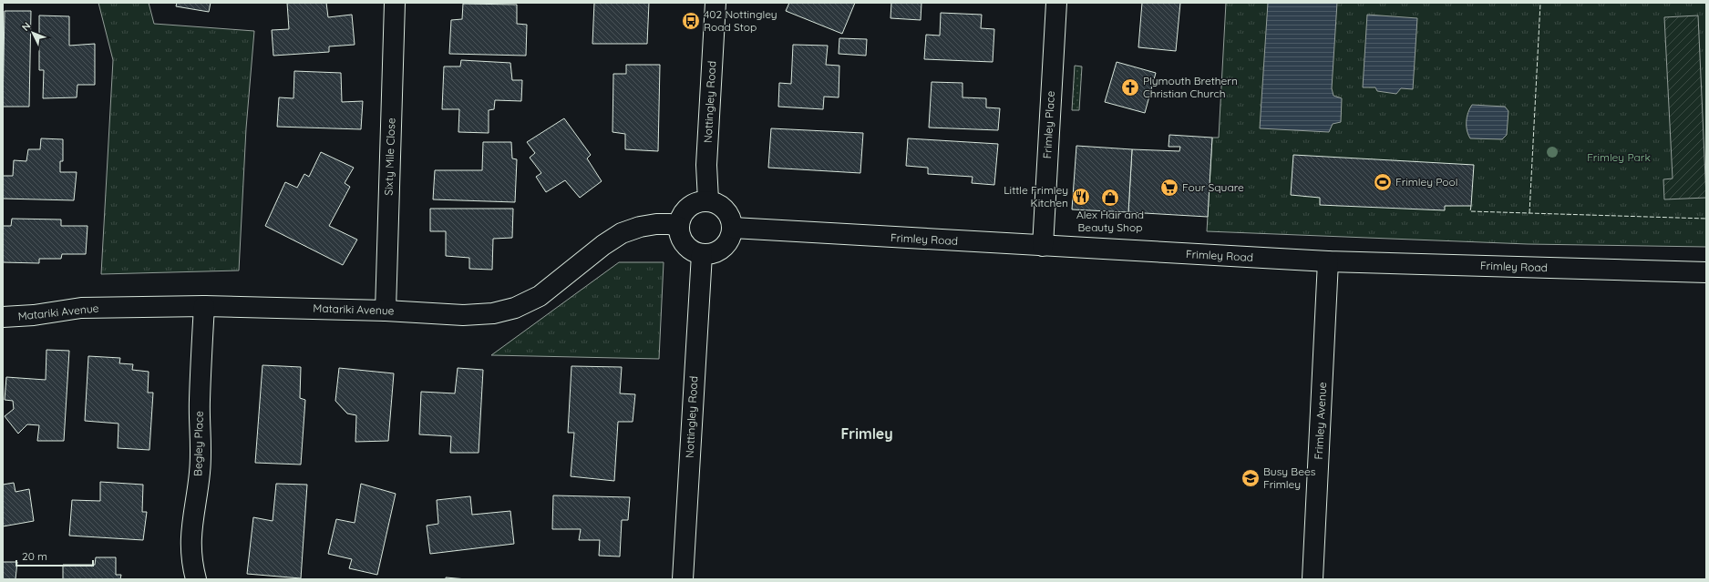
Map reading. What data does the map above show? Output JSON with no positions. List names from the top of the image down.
{
  "streets": {
    "street": [
      "Nottingley Road",
      "Frimley Place",
      "Sixty Mile Close",
      "Frimley Road",
      "Matariki Avenue",
      "Frimley Avenue",
      "Begley Place"
    ]
  },
  "crossings": [
    ["Nottingley Road", "Frimley Road"],
    ["Nottingley Road", "Matariki Avenue"],
    ["Frimley Place", "Frimley Road"],
    ["Sixty Mile Close", "Matariki Avenue"],
    ["Frimley Road", "Matariki Avenue"],
    ["Frimley Road", "Frimley Avenue"],
    ["Matariki Avenue", "Begley Place"]
  ],
  "districts": ["Frimley"],
  "parks": ["Frimley Park"],
  "places": {
    "bus stop": ["402 Nottingley Road Stop"],
    "church": ["Plymouth Brethern Christian Church"],
    "sports": ["Frimley Pool"],
    "supermarket": ["Four Square"],
    "restaurant": ["Little Frimley Kitchen"],
    "shop": ["Alex Hair and Beauty Shop"],
    "school or university": ["Busy Bees Frimley"]
  },
  "scale_bar": "20 m",
  "north": "top left"
}
